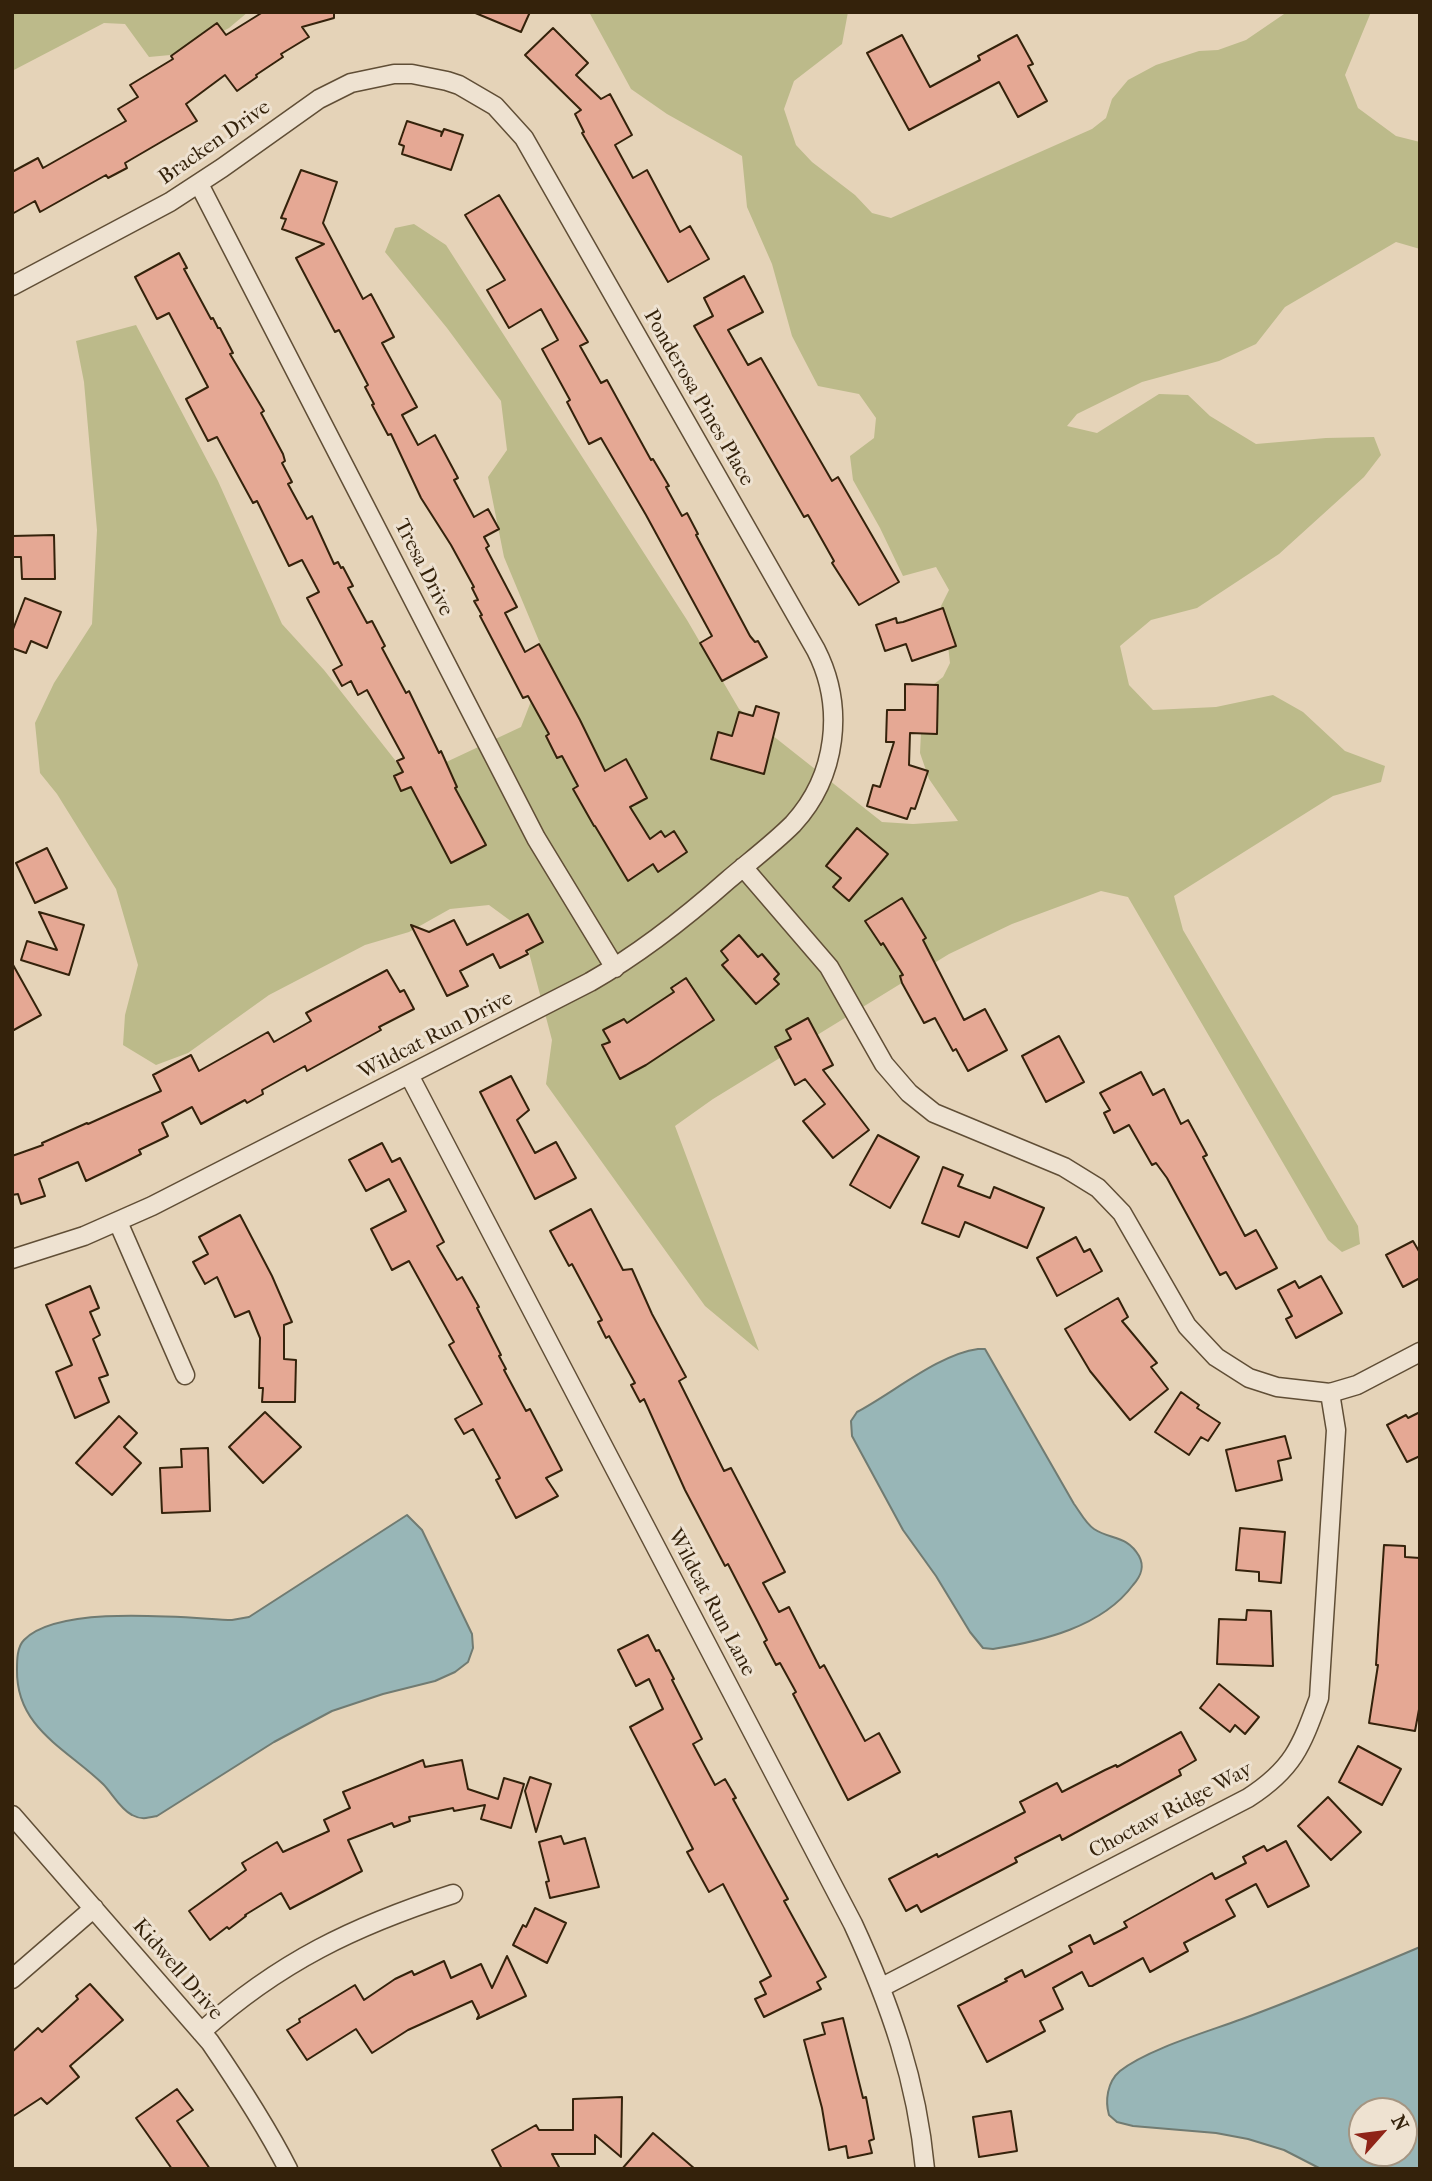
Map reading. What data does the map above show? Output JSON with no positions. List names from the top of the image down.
{
  "streets": {
    "street": [
      "Bracken Drive",
      "Ponderosa Pines Place",
      "Tresa Drive",
      "Wildcat Run Drive",
      "Wildcat Run Lane",
      "Choctaw Ridge Way",
      "Kidwell Drive"
    ]
  },
  "crossings": [
    ["Bracken Drive", "Ponderosa Pines Place"],
    ["Bracken Drive", "Tresa Drive"],
    ["Ponderosa Pines Place", "Wildcat Run Drive"],
    ["Tresa Drive", "Wildcat Run Drive"],
    ["Wildcat Run Drive", "Wildcat Run Lane"],
    ["Wildcat Run Lane", "Choctaw Ridge Way"]
  ],
  "north": "top right"
}
